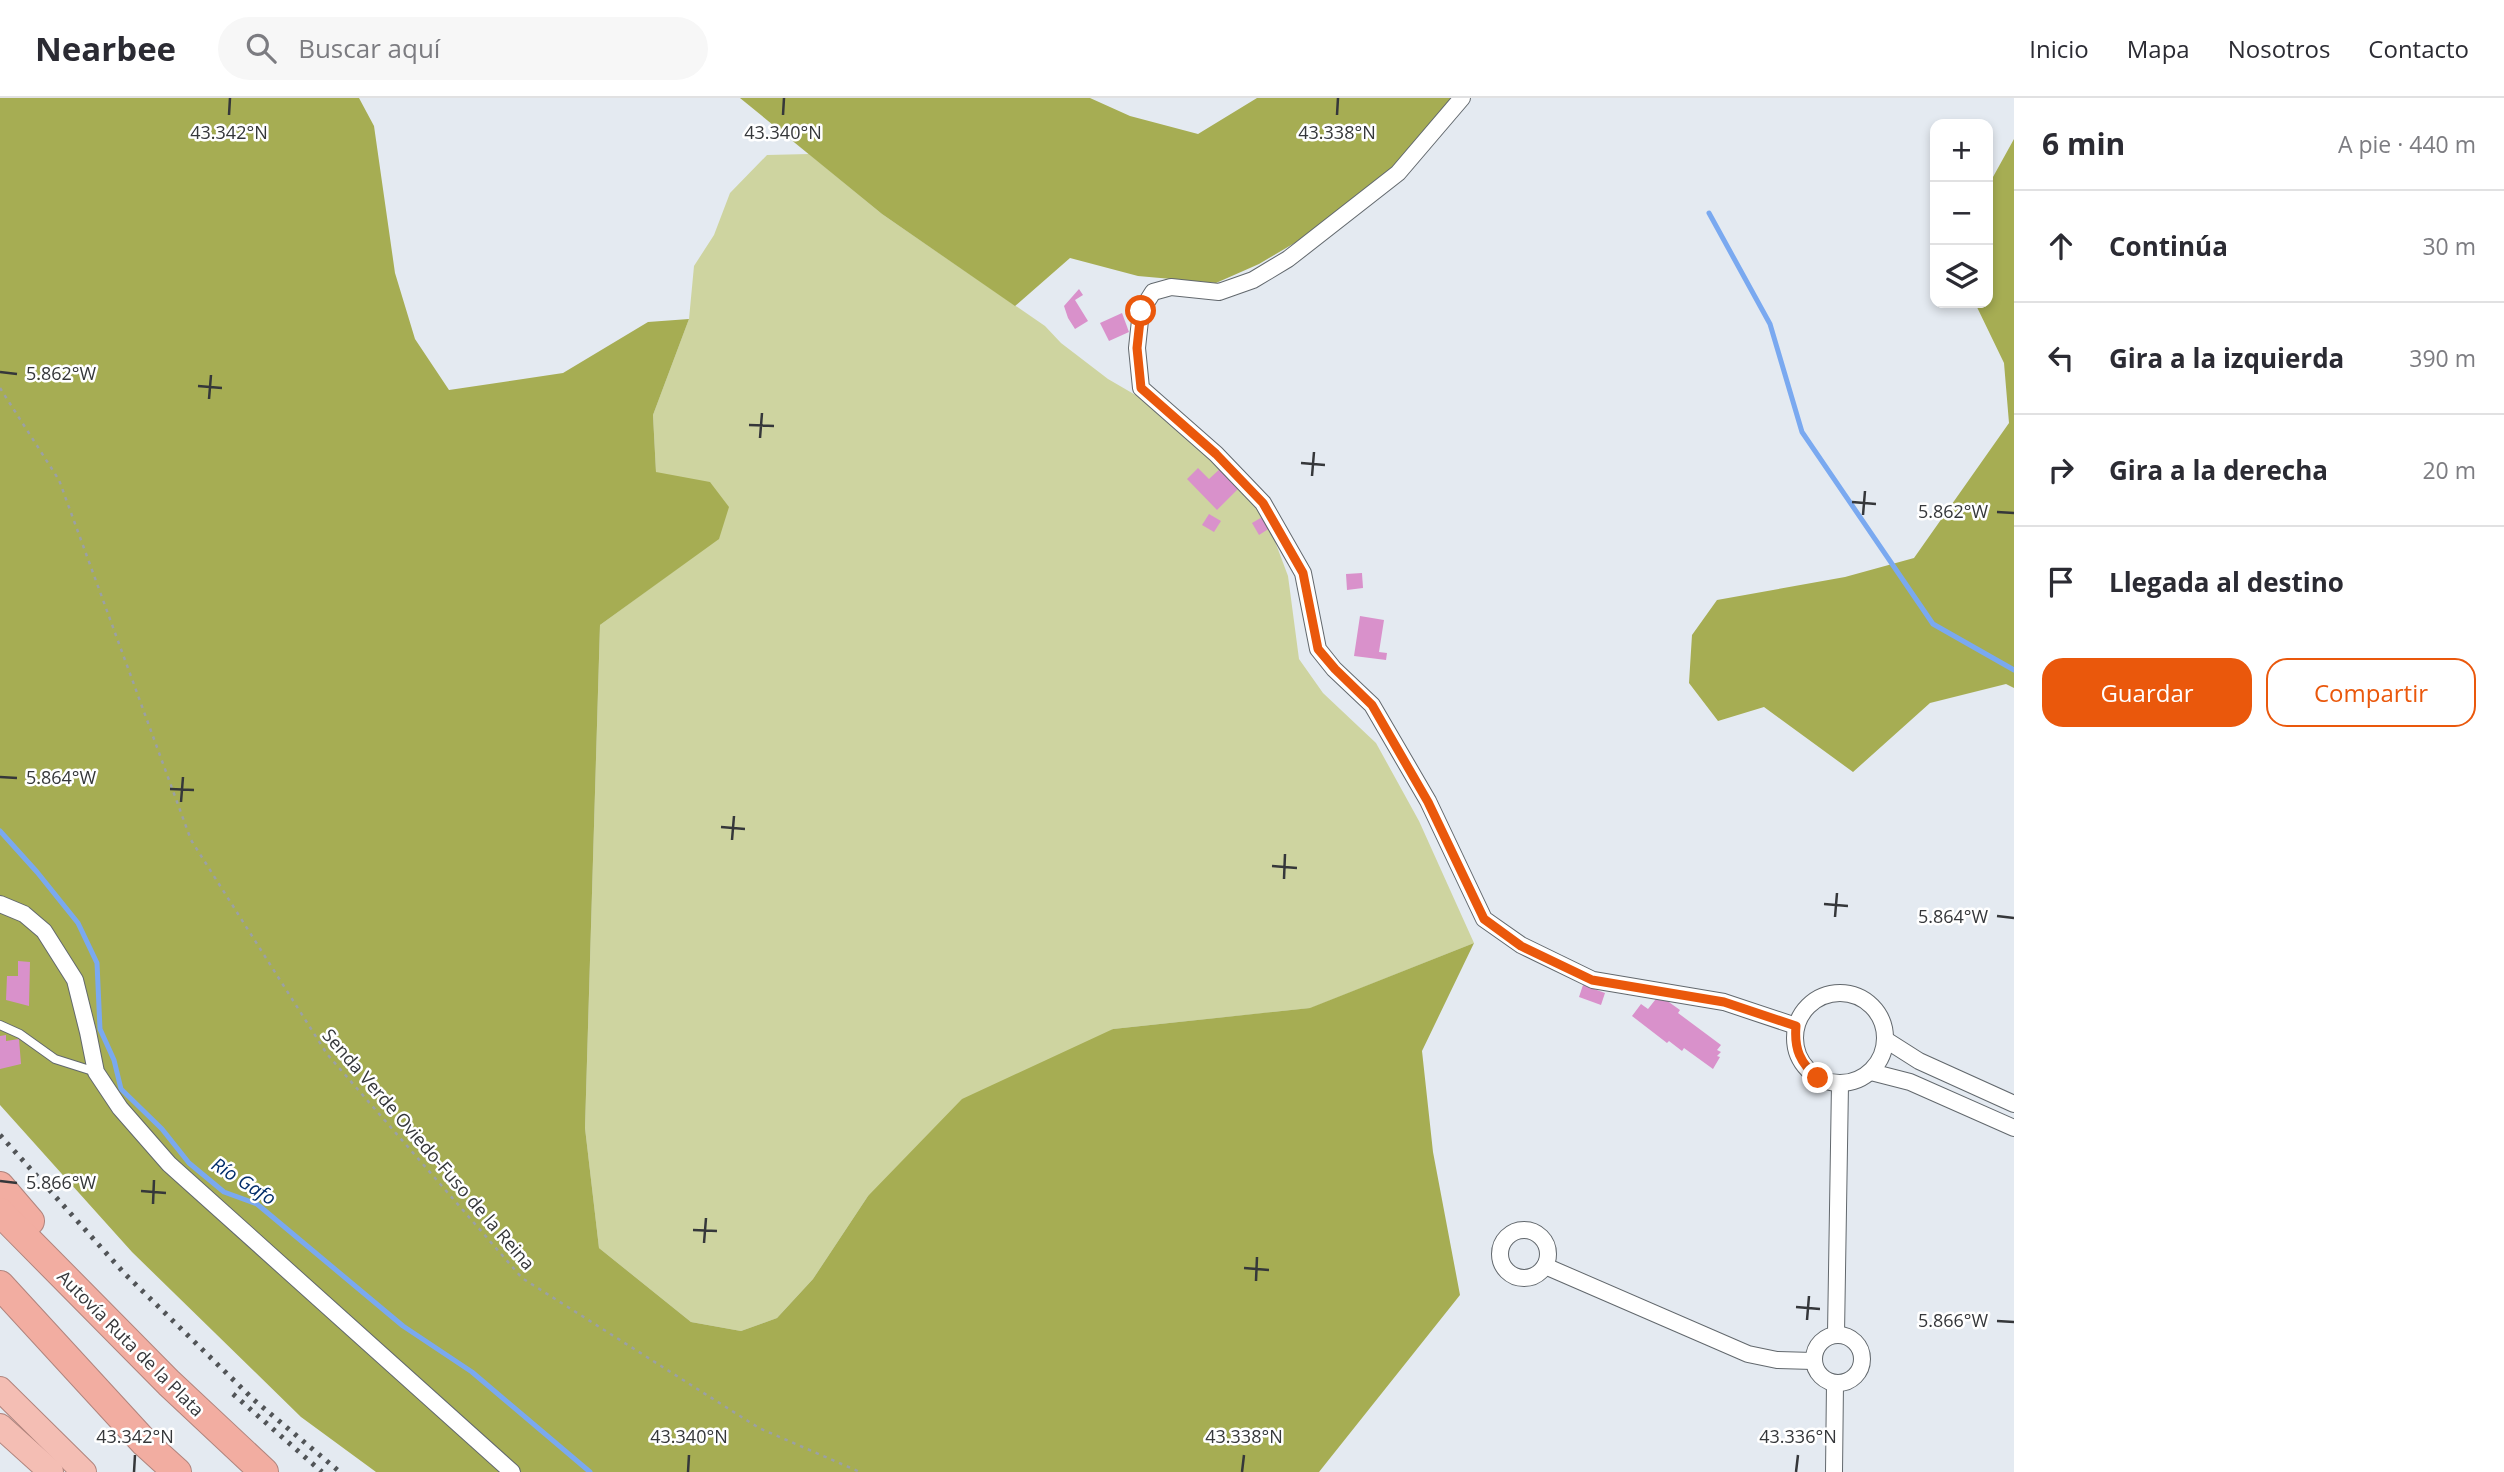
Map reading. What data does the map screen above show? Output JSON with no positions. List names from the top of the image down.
{
  "streets": {
    "highway": ["Autovía Ruta de la Plata"],
    "path": ["Senda Verde Oviedo-Fuso de la Reina"]
  },
  "water": ["Río Gafo"],
  "page": {
    "header": "Nearbee",
    "search": "Buscar aquí",
    "nav": [
      "Inicio",
      "Mapa",
      "Nosotros",
      "Contacto"
    ],
    "heading": ["6 min", "A pie · 440 m"],
    "map_buttons": ["+", "−"],
    "list": [
      ["Continúa", "30 m"],
      ["Gira a la izquierda", "390 m"],
      ["Gira a la derecha", "20 m"],
      "Llegada al destino"
    ],
    "buttons": ["Guardar", "Compartir"]
  },
  "coordinates": [
    "43.342°N",
    "43.340°N",
    "43.338°N",
    "5.862°W",
    "5.864°W",
    "5.866°W",
    "43.336°N"
  ]
}
